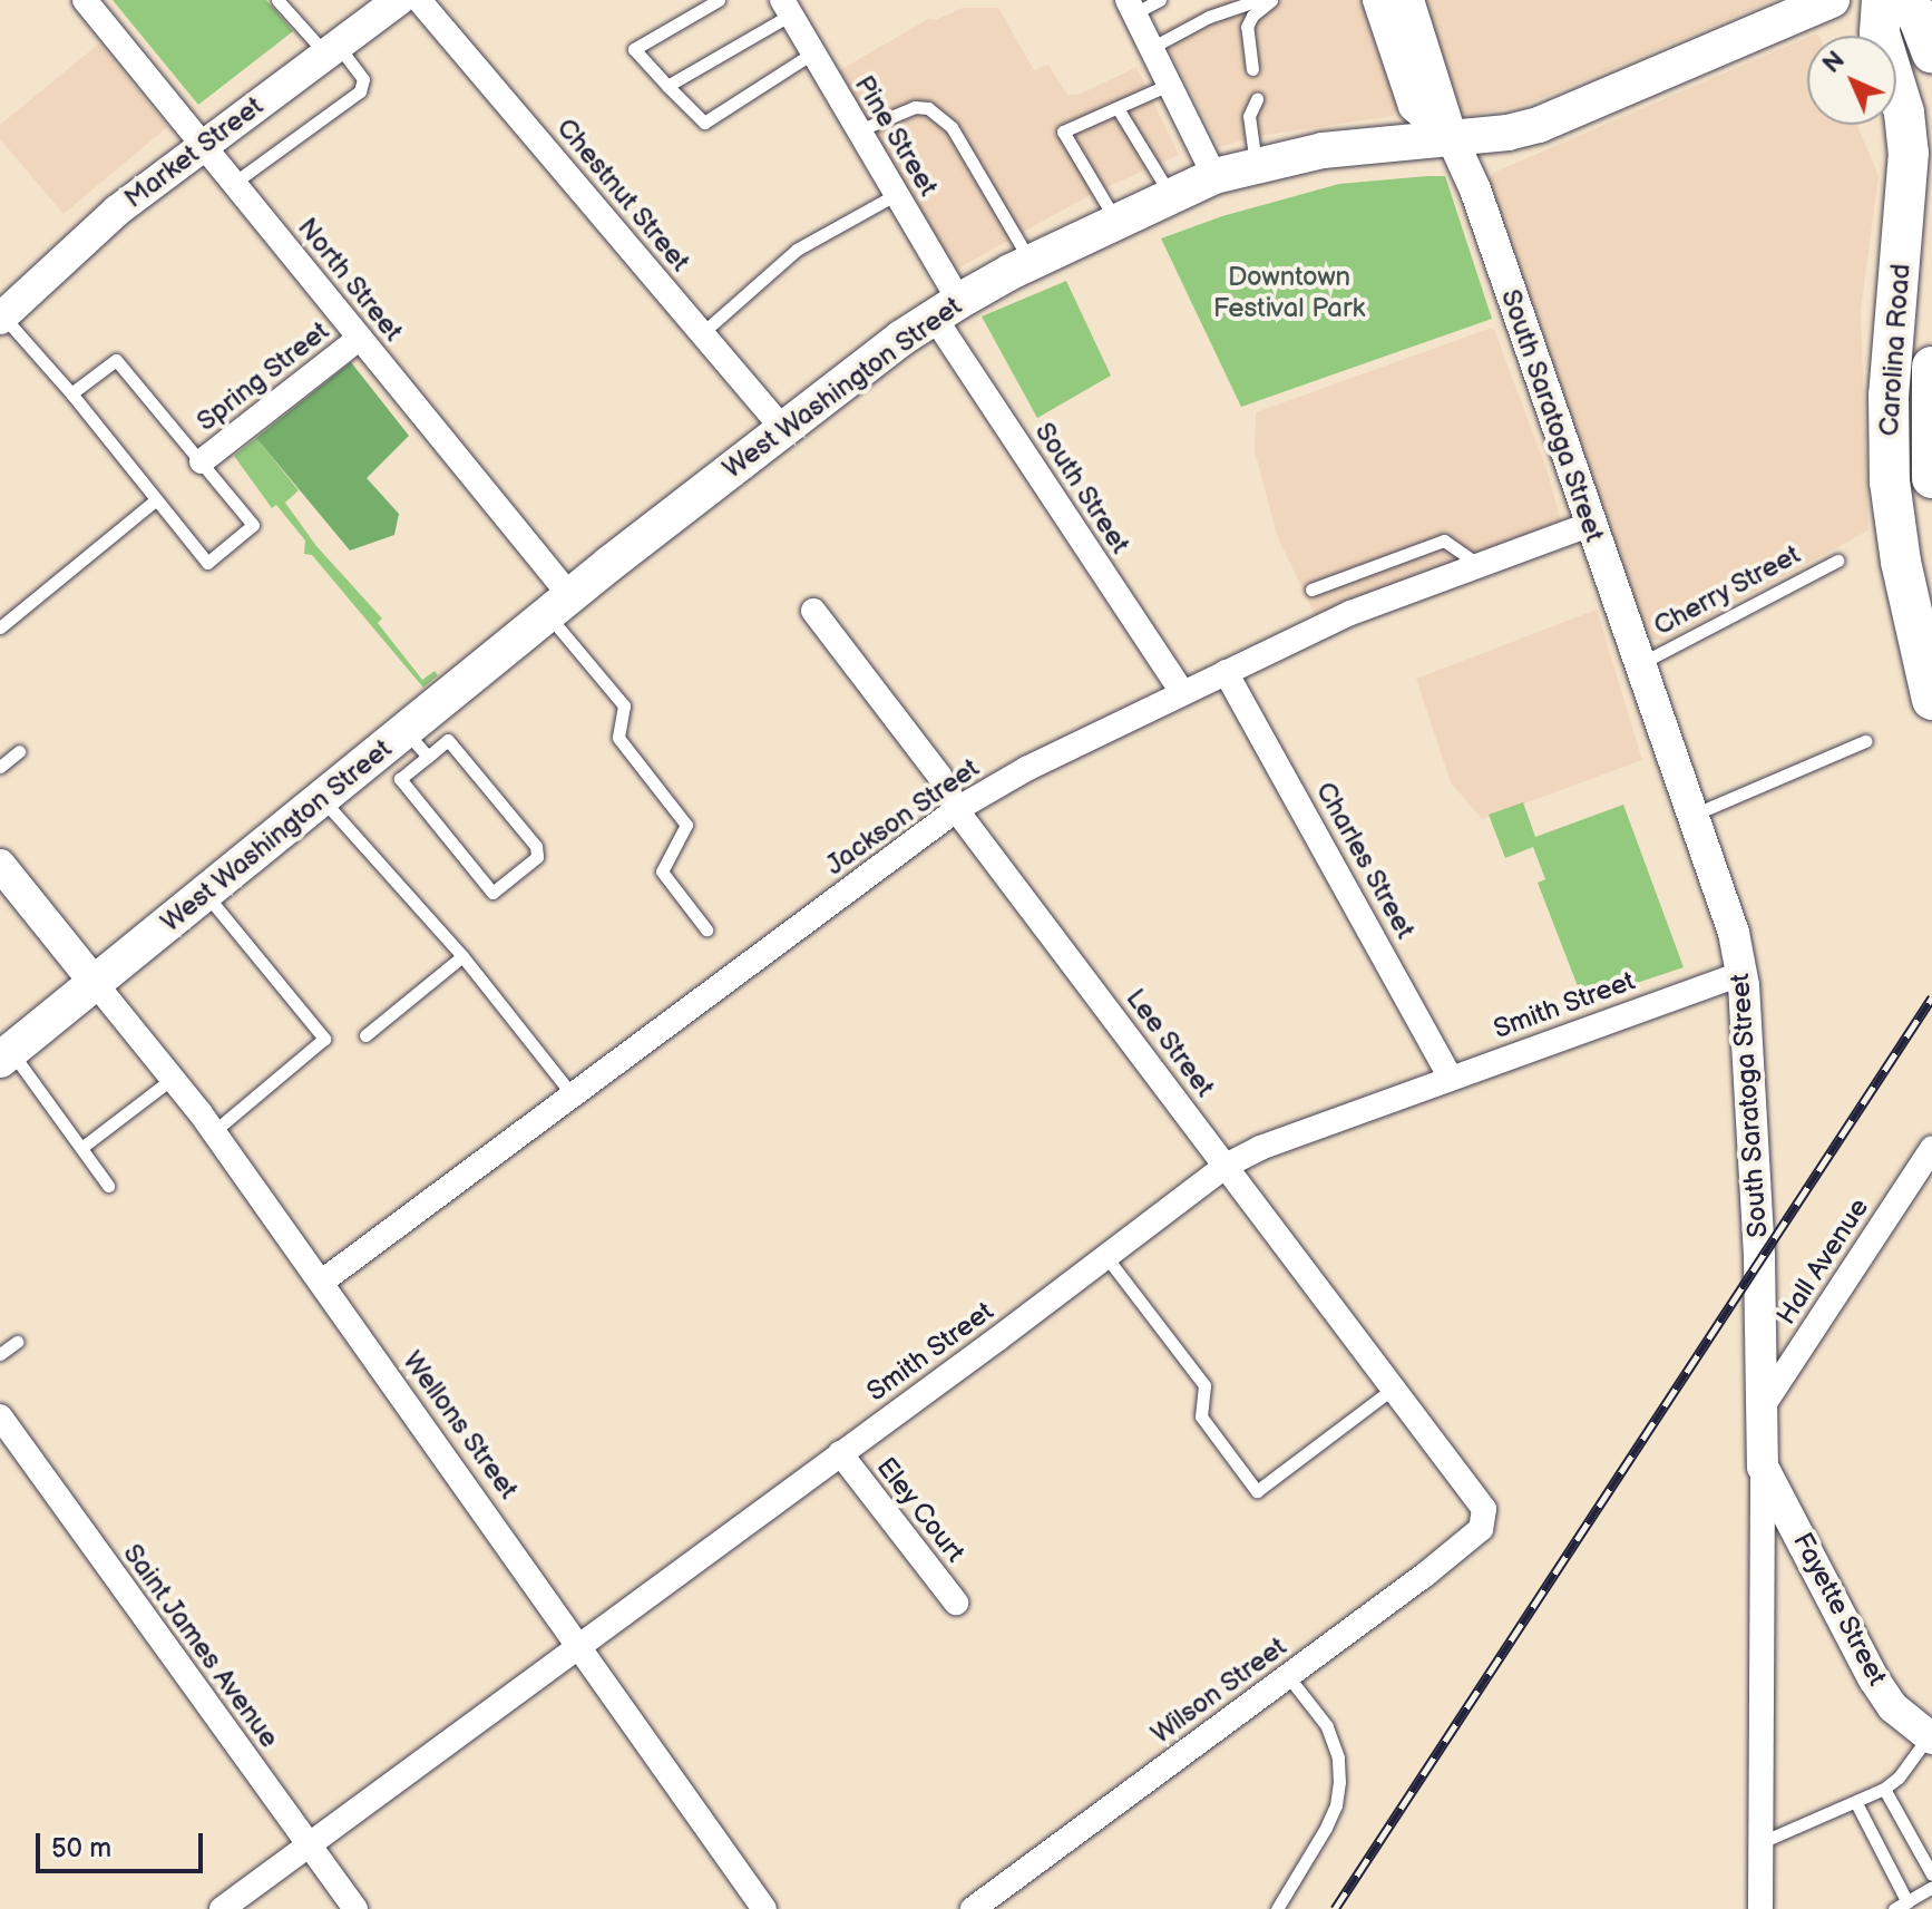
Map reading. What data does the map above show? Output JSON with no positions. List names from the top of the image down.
{
  "streets": {
    "main road": ["Carolina Road", "West Washington Street"],
    "street": [
      "Pine Street",
      "Market Street",
      "Chestnut Street",
      "North Street",
      "Spring Street",
      "South Saratoga Street",
      "South Street",
      "Jackson Street",
      "Charles Street",
      "Smith Street",
      "Lee Street",
      "Hall Avenue",
      "Wellons Street",
      "Eley Court",
      "Fayette Street",
      "Saint James Avenue",
      "Wilson Street"
    ],
    "lane": ["Cherry Street"]
  },
  "crossings": [
    ["Pine Street", "West Washington Street"],
    ["Pine Street", "South Street"],
    ["Market Street", "North Street"],
    ["Chestnut Street", "West Washington Street"],
    ["North Street", "Spring Street"],
    ["North Street", "West Washington Street"],
    ["West Washington Street", "South Saratoga Street"],
    ["West Washington Street", "South Street"],
    ["West Washington Street", "Wellons Street"],
    ["South Saratoga Street", "Cherry Street"],
    ["South Saratoga Street", "Jackson Street"],
    ["South Saratoga Street", "Smith Street"],
    ["South Saratoga Street", "Hall Avenue"],
    ["South Saratoga Street", "Fayette Street"],
    ["South Street", "Jackson Street"],
    ["Jackson Street", "Charles Street"],
    ["Jackson Street", "Lee Street"],
    ["Jackson Street", "Wellons Street"],
    ["Charles Street", "Smith Street"],
    ["Smith Street", "Lee Street"],
    ["Smith Street", "Wellons Street"],
    ["Smith Street", "Eley Court"],
    ["Smith Street", "Saint James Avenue"],
    ["Lee Street", "Wilson Street"]
  ],
  "parks": ["Downtown Festival Park"],
  "scale_bar": "50 m",
  "north": "top left"
}
